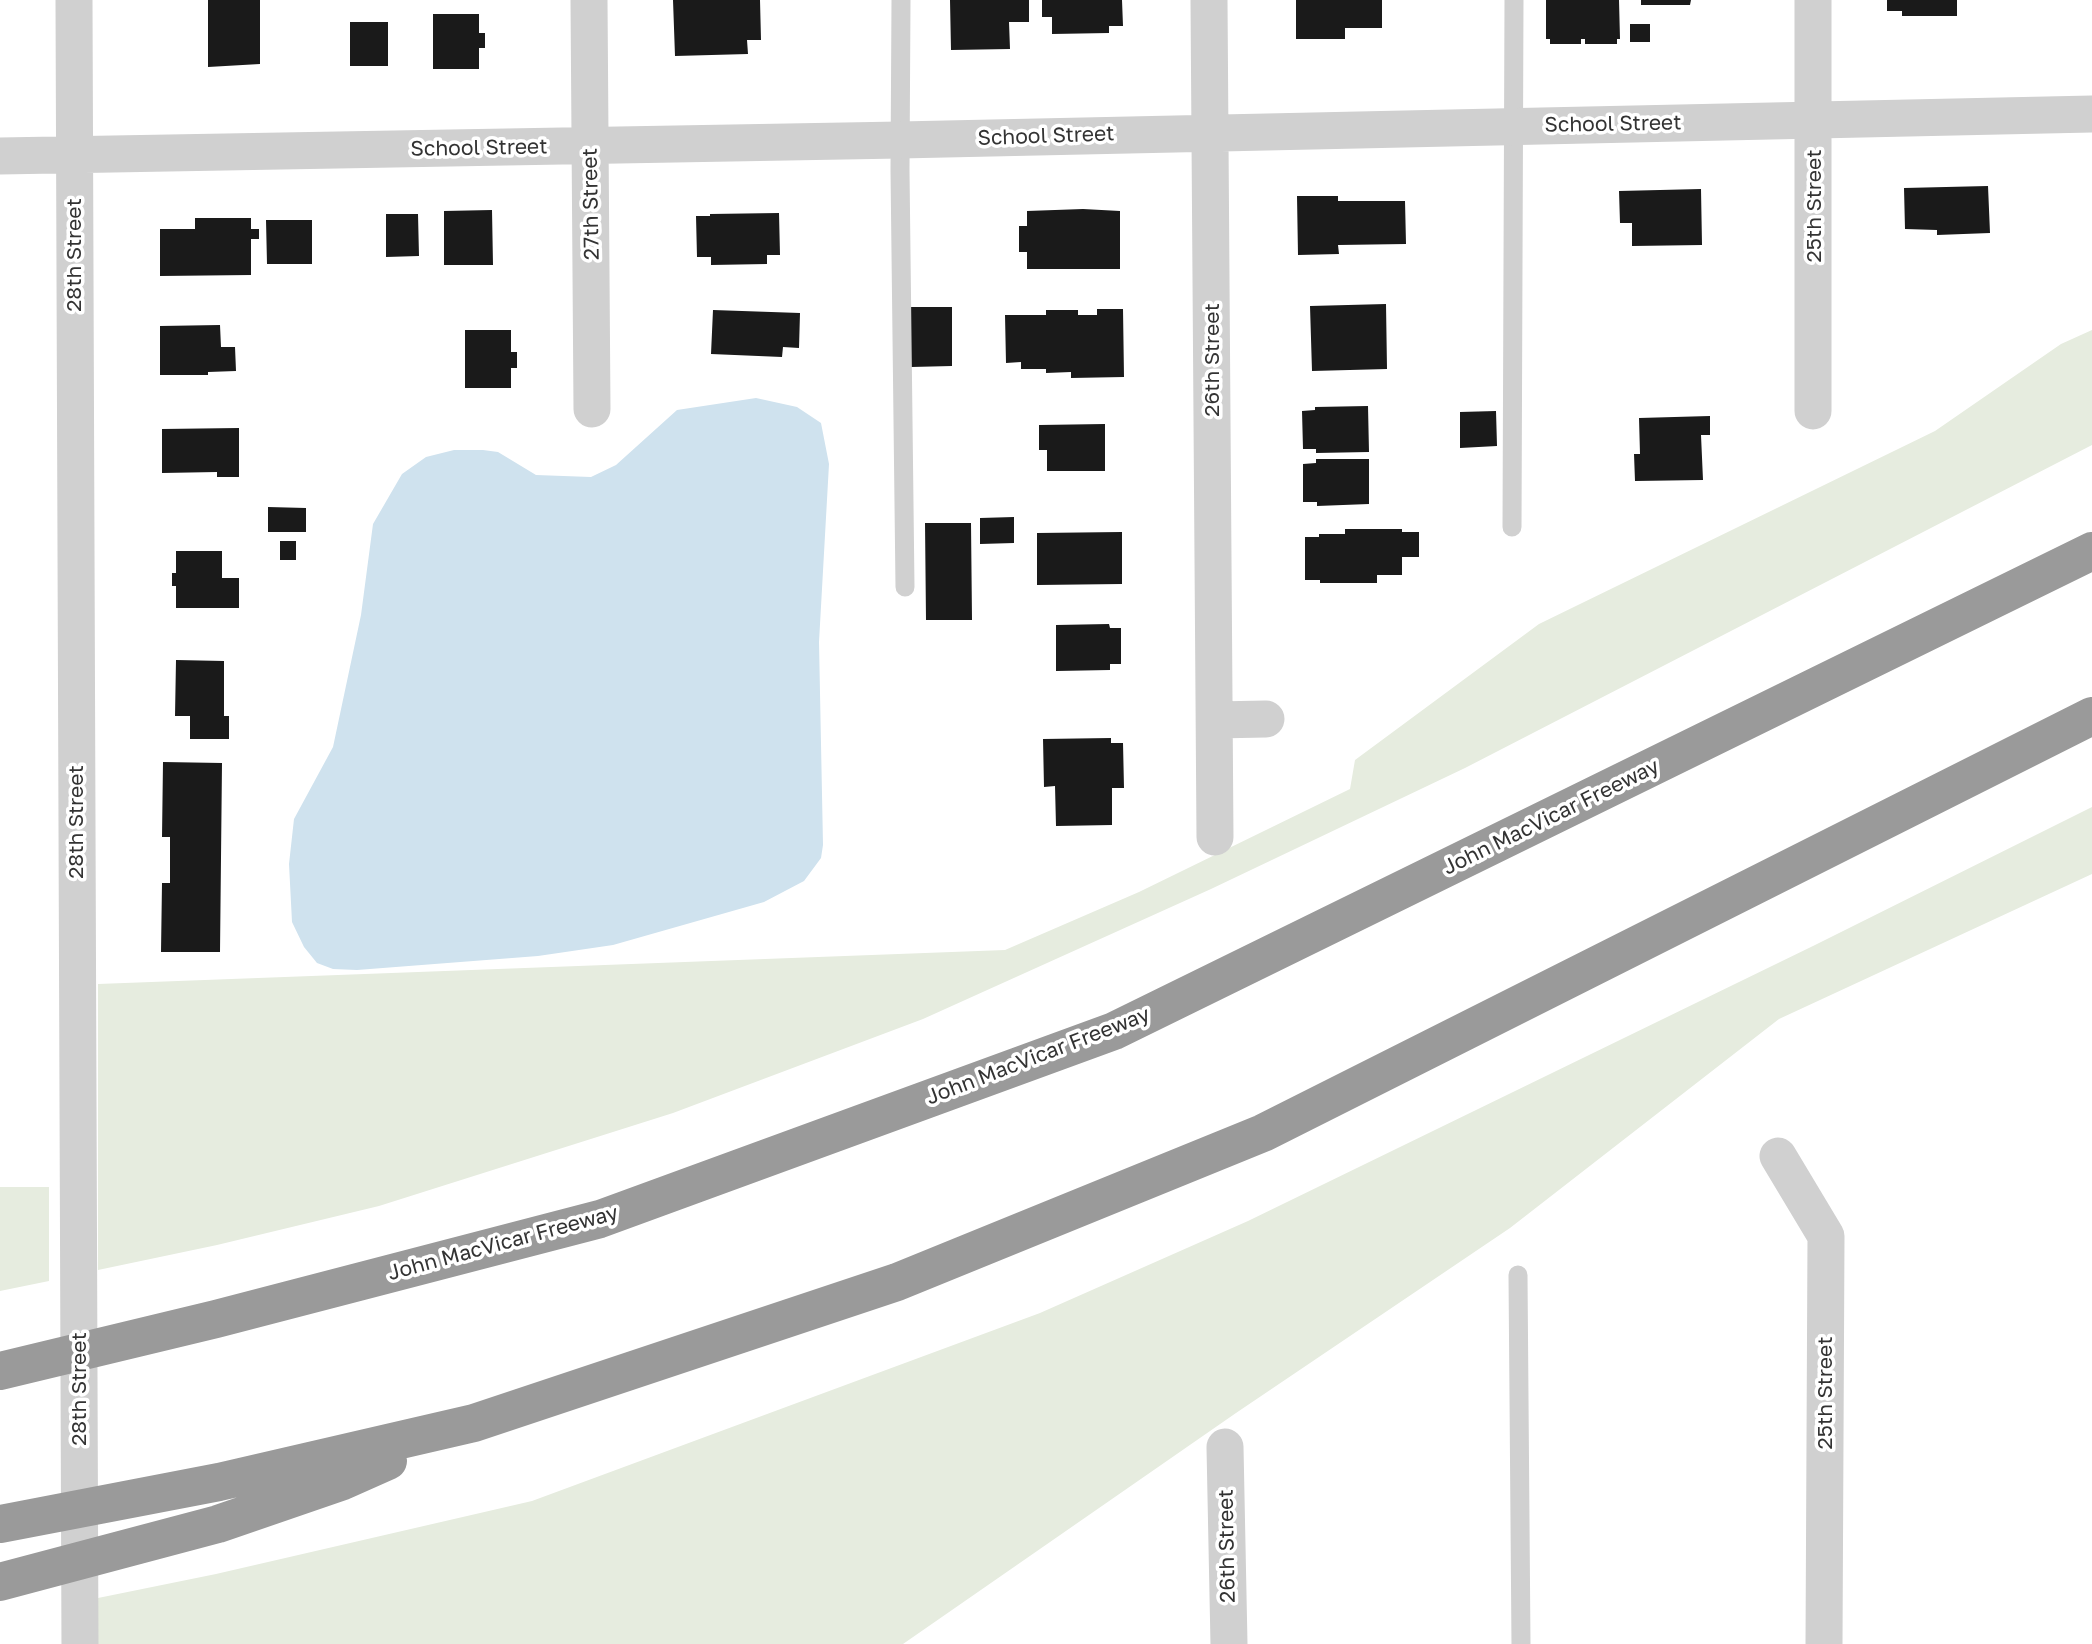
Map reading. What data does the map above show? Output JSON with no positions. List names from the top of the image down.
{
  "streets": {
    "highway": ["John MacVicar Freeway"],
    "street": [
      "School Street",
      "27th Street",
      "25th Street",
      "28th Street",
      "26th Street"
    ]
  },
  "crossings": [
    ["School Street", "27th Street"],
    ["School Street", "25th Street"],
    ["School Street", "28th Street"],
    ["School Street", "26th Street"]
  ]
}
